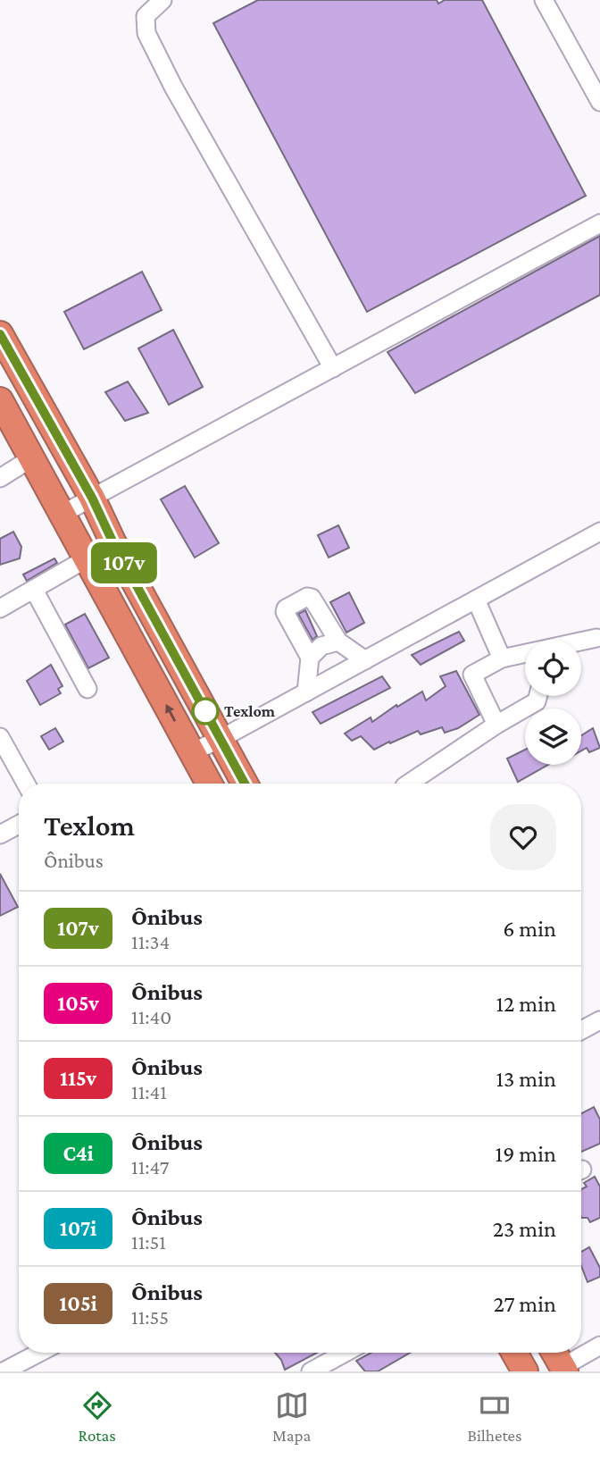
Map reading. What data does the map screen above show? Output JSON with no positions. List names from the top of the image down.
{
  "places": ["Texlom"],
  "lines": ["bus line 107v"],
  "page": {
    "on_map": "107v",
    "heading": ["Texlom", "Ônibus"],
    "list": [
      {
        "mark": "107v",
        "name": "Ônibus",
        "note": "11:34",
        "value": "6 min"
      },
      {
        "mark": "105v",
        "name": "Ônibus",
        "note": "11:40",
        "value": "12 min"
      },
      {
        "mark": "115v",
        "name": "Ônibus",
        "note": "11:41",
        "value": "13 min"
      },
      {
        "mark": "C4i",
        "name": "Ônibus",
        "note": "11:47",
        "value": "19 min"
      },
      {
        "mark": "107i",
        "name": "Ônibus",
        "note": "11:51",
        "value": "23 min"
      },
      {
        "mark": "105i",
        "name": "Ônibus",
        "note": "11:55",
        "value": "27 min"
      }
    ],
    "tabs": ["Rotas", "Mapa", "Bilhetes"]
  }
}
